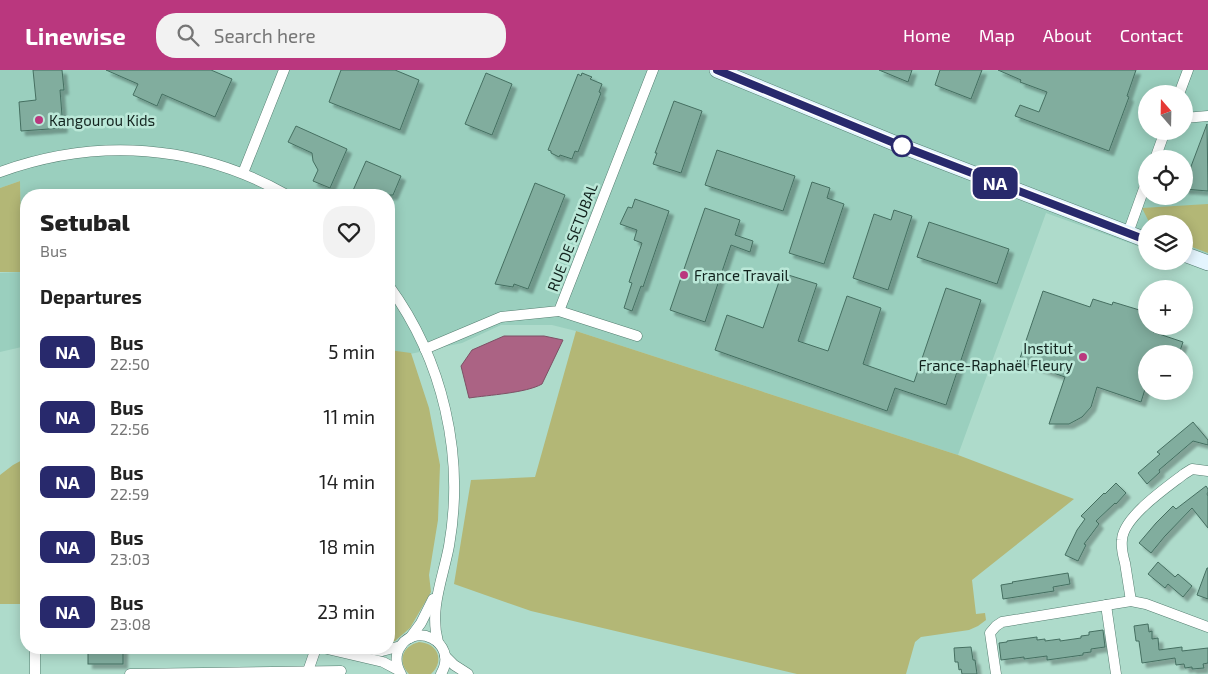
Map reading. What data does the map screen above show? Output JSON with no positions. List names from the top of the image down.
{
  "streets": {
    "street": ["RUE DE SETUBAL"]
  },
  "places": ["Kangourou Kids", "France Travail", "Institut France-Raphaël Fleury"],
  "lines": ["bus line NA"],
  "north": "top",
  "page": {
    "header": "Linewise",
    "search": "Search here",
    "nav": [
      "Home",
      "Map",
      "About",
      "Contact"
    ],
    "on_map": "NA",
    "map_buttons": ["+", "−"],
    "heading": [
      ["Setubal", "Bus"],
      "Departures"
    ],
    "list": [
      {
        "mark": "NA",
        "name": "Bus",
        "note": "22:50",
        "value": "5 min"
      },
      {
        "mark": "NA",
        "name": "Bus",
        "note": "22:56",
        "value": "11 min"
      },
      {
        "mark": "NA",
        "name": "Bus",
        "note": "22:59",
        "value": "14 min"
      },
      {
        "mark": "NA",
        "name": "Bus",
        "note": "23:03",
        "value": "18 min"
      },
      {
        "mark": "NA",
        "name": "Bus",
        "note": "23:08",
        "value": "23 min"
      }
    ]
  }
}
